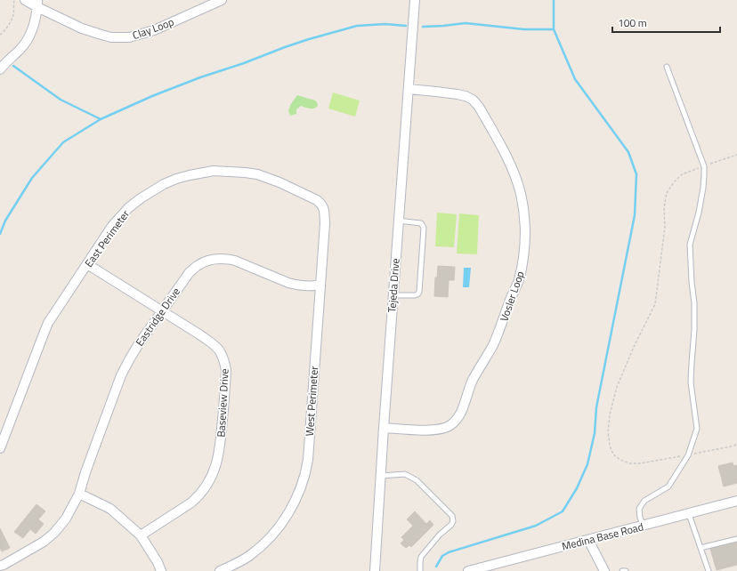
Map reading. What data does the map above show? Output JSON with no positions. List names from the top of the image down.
{
  "streets": {
    "street": [
      "Clay Loop",
      "East Perimeter",
      "Tejeda Drive",
      "Vosler Loop",
      "Eastridge Drive",
      "West Perimeter",
      "Baseview Drive",
      "Medina Base Road"
    ]
  },
  "crossings": [
    ["East Perimeter", "West Perimeter"],
    ["East Perimeter", "Baseview Drive"],
    ["Tejeda Drive", "Vosler Loop"],
    ["Eastridge Drive", "West Perimeter"],
    ["Eastridge Drive", "Baseview Drive"]
  ],
  "scale_bar": "100 m"
}
